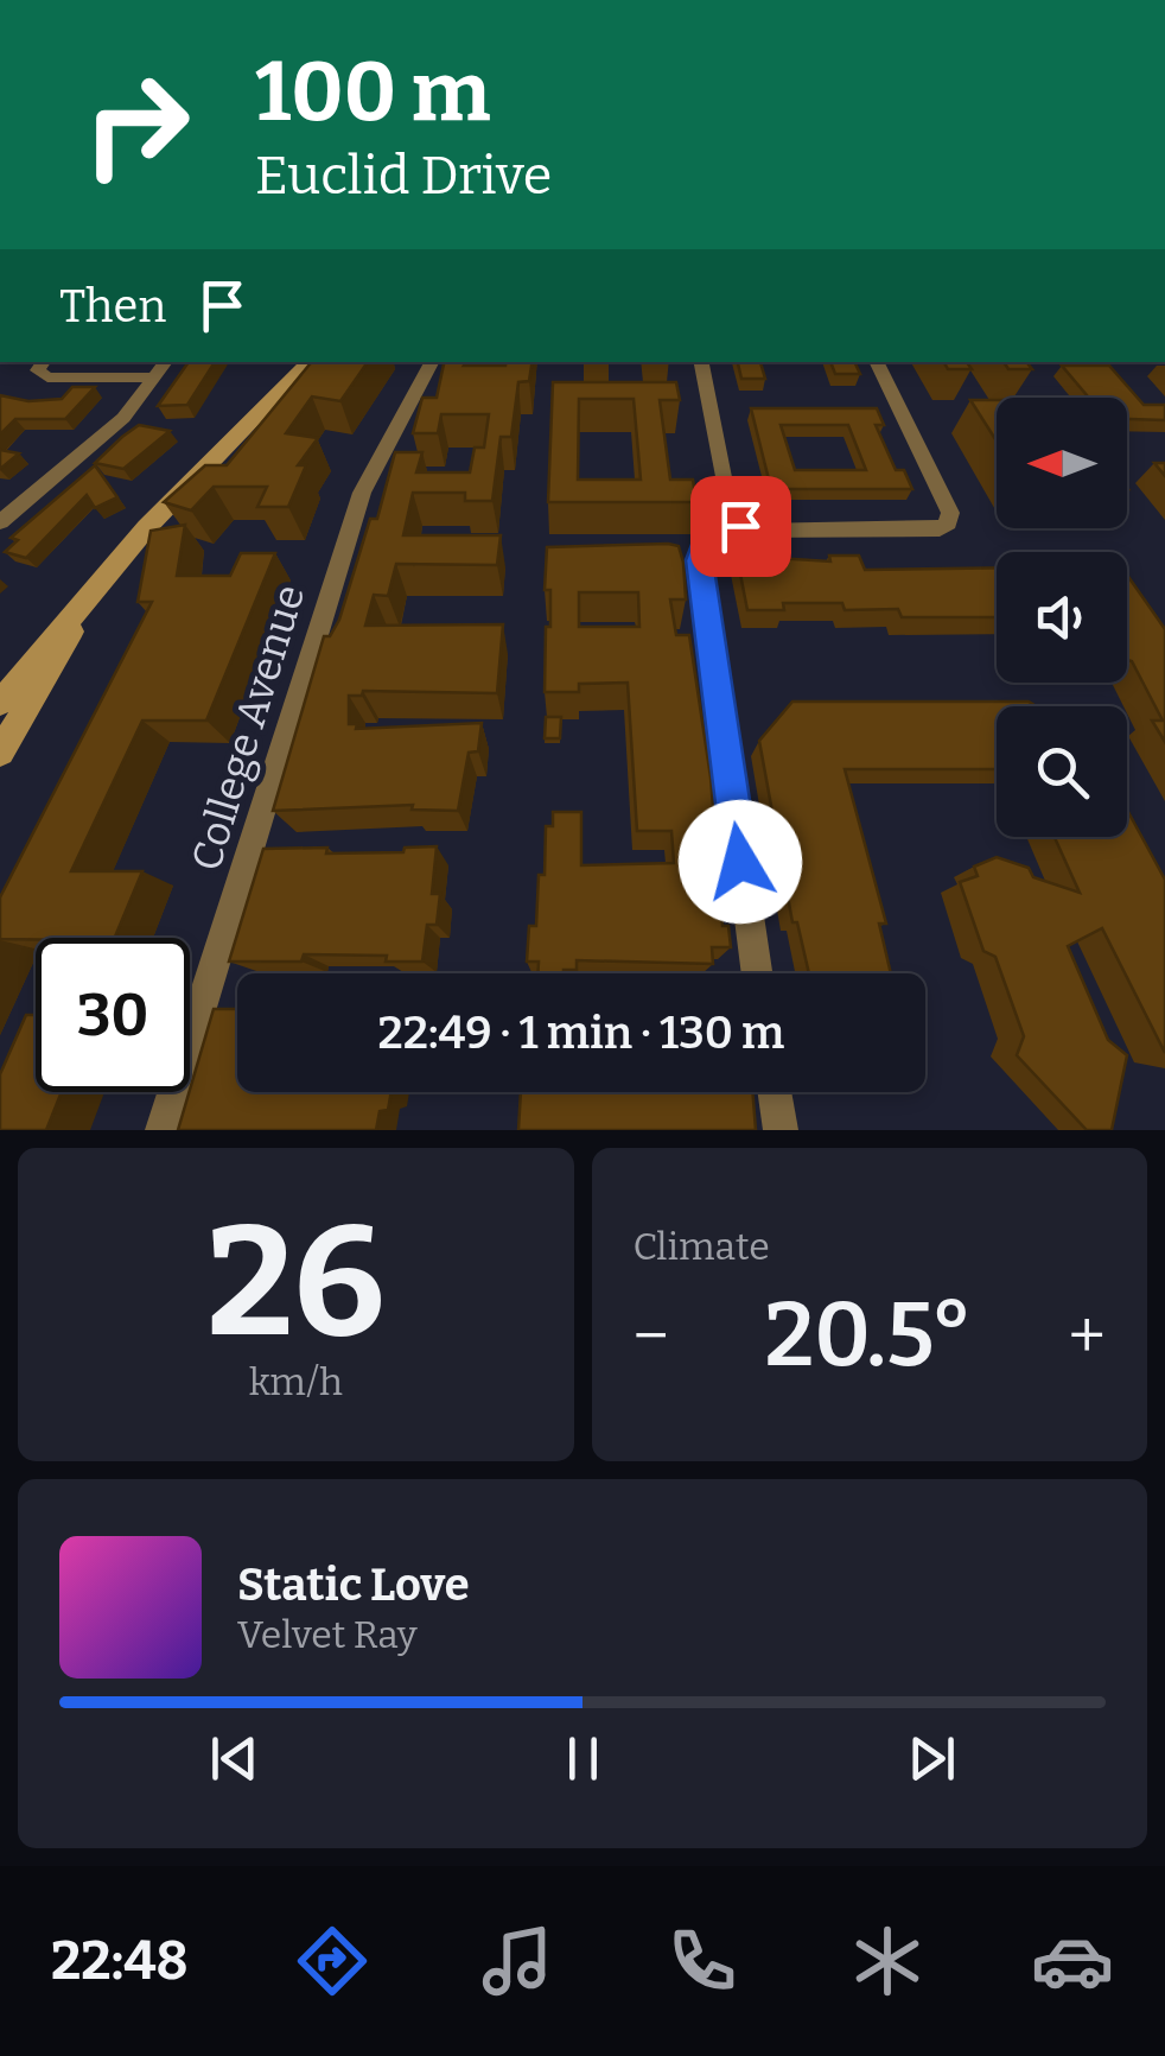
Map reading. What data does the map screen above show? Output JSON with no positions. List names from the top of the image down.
{
  "streets": {
    "street": ["College Avenue"]
  },
  "north": "left",
  "page": {
    "turn": ["100 m", "Euclid Drive"],
    "then": "Then",
    "limit": "30",
    "trip": "22:49 · 1 min · 130 m",
    "tile": [
      ["26", "km/h"],
      "Climate"
    ],
    "heat": ["−", "20.5°", "+"],
    "song": ["Static Love", "Velvet Ray"],
    "tabs": "22:48"
  }
}
